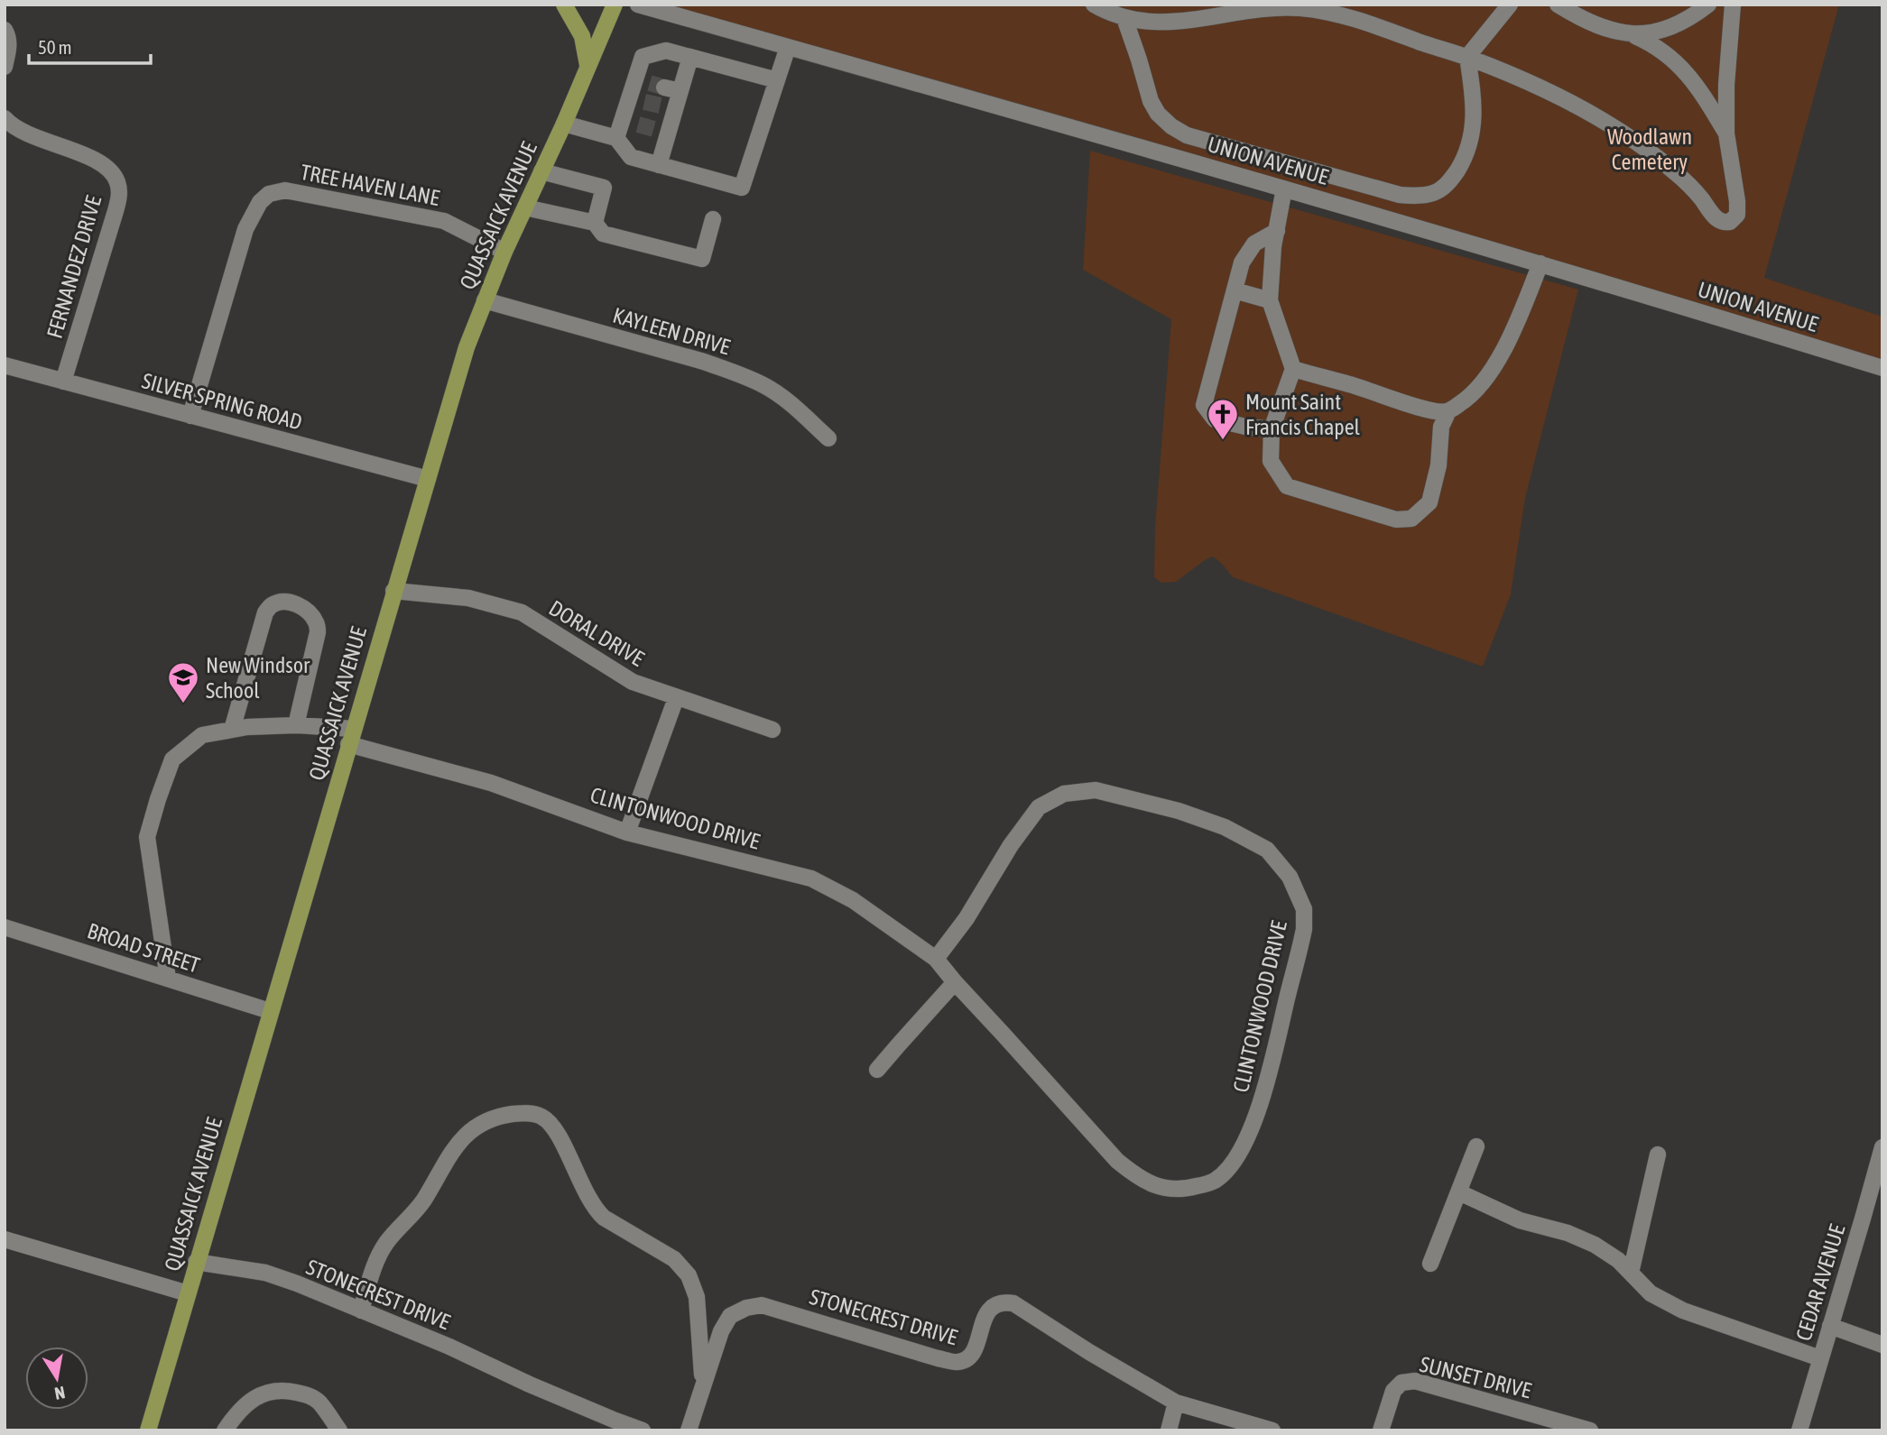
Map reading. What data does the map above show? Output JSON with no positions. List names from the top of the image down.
{
  "streets": {
    "main road": ["QUASSAICK AVENUE"],
    "street": [
      "UNION AVENUE",
      "TREE HAVEN LANE",
      "FERNANDEZ DRIVE",
      "KAYLEEN DRIVE",
      "SILVER SPRING ROAD",
      "DORAL DRIVE",
      "CLINTONWOOD DRIVE",
      "BROAD STREET",
      "CEDAR AVENUE",
      "STONECREST DRIVE",
      "SUNSET DRIVE"
    ]
  },
  "crossings": [
    ["TREE HAVEN LANE", "QUASSAICK AVENUE"],
    ["TREE HAVEN LANE", "SILVER SPRING ROAD"],
    ["QUASSAICK AVENUE", "KAYLEEN DRIVE"],
    ["QUASSAICK AVENUE", "SILVER SPRING ROAD"],
    ["QUASSAICK AVENUE", "DORAL DRIVE"],
    ["QUASSAICK AVENUE", "CLINTONWOOD DRIVE"],
    ["QUASSAICK AVENUE", "BROAD STREET"],
    ["QUASSAICK AVENUE", "STONECREST DRIVE"],
    ["FERNANDEZ DRIVE", "SILVER SPRING ROAD"],
    ["CLINTONWOOD DRIVE", "BROAD STREET"]
  ],
  "parks": ["Woodlawn Cemetery"],
  "places": {
    "church": ["Mount Saint Francis Chapel"],
    "school or university": ["New Windsor School"]
  },
  "scale_bar": "50 m",
  "north": "bottom"
}
